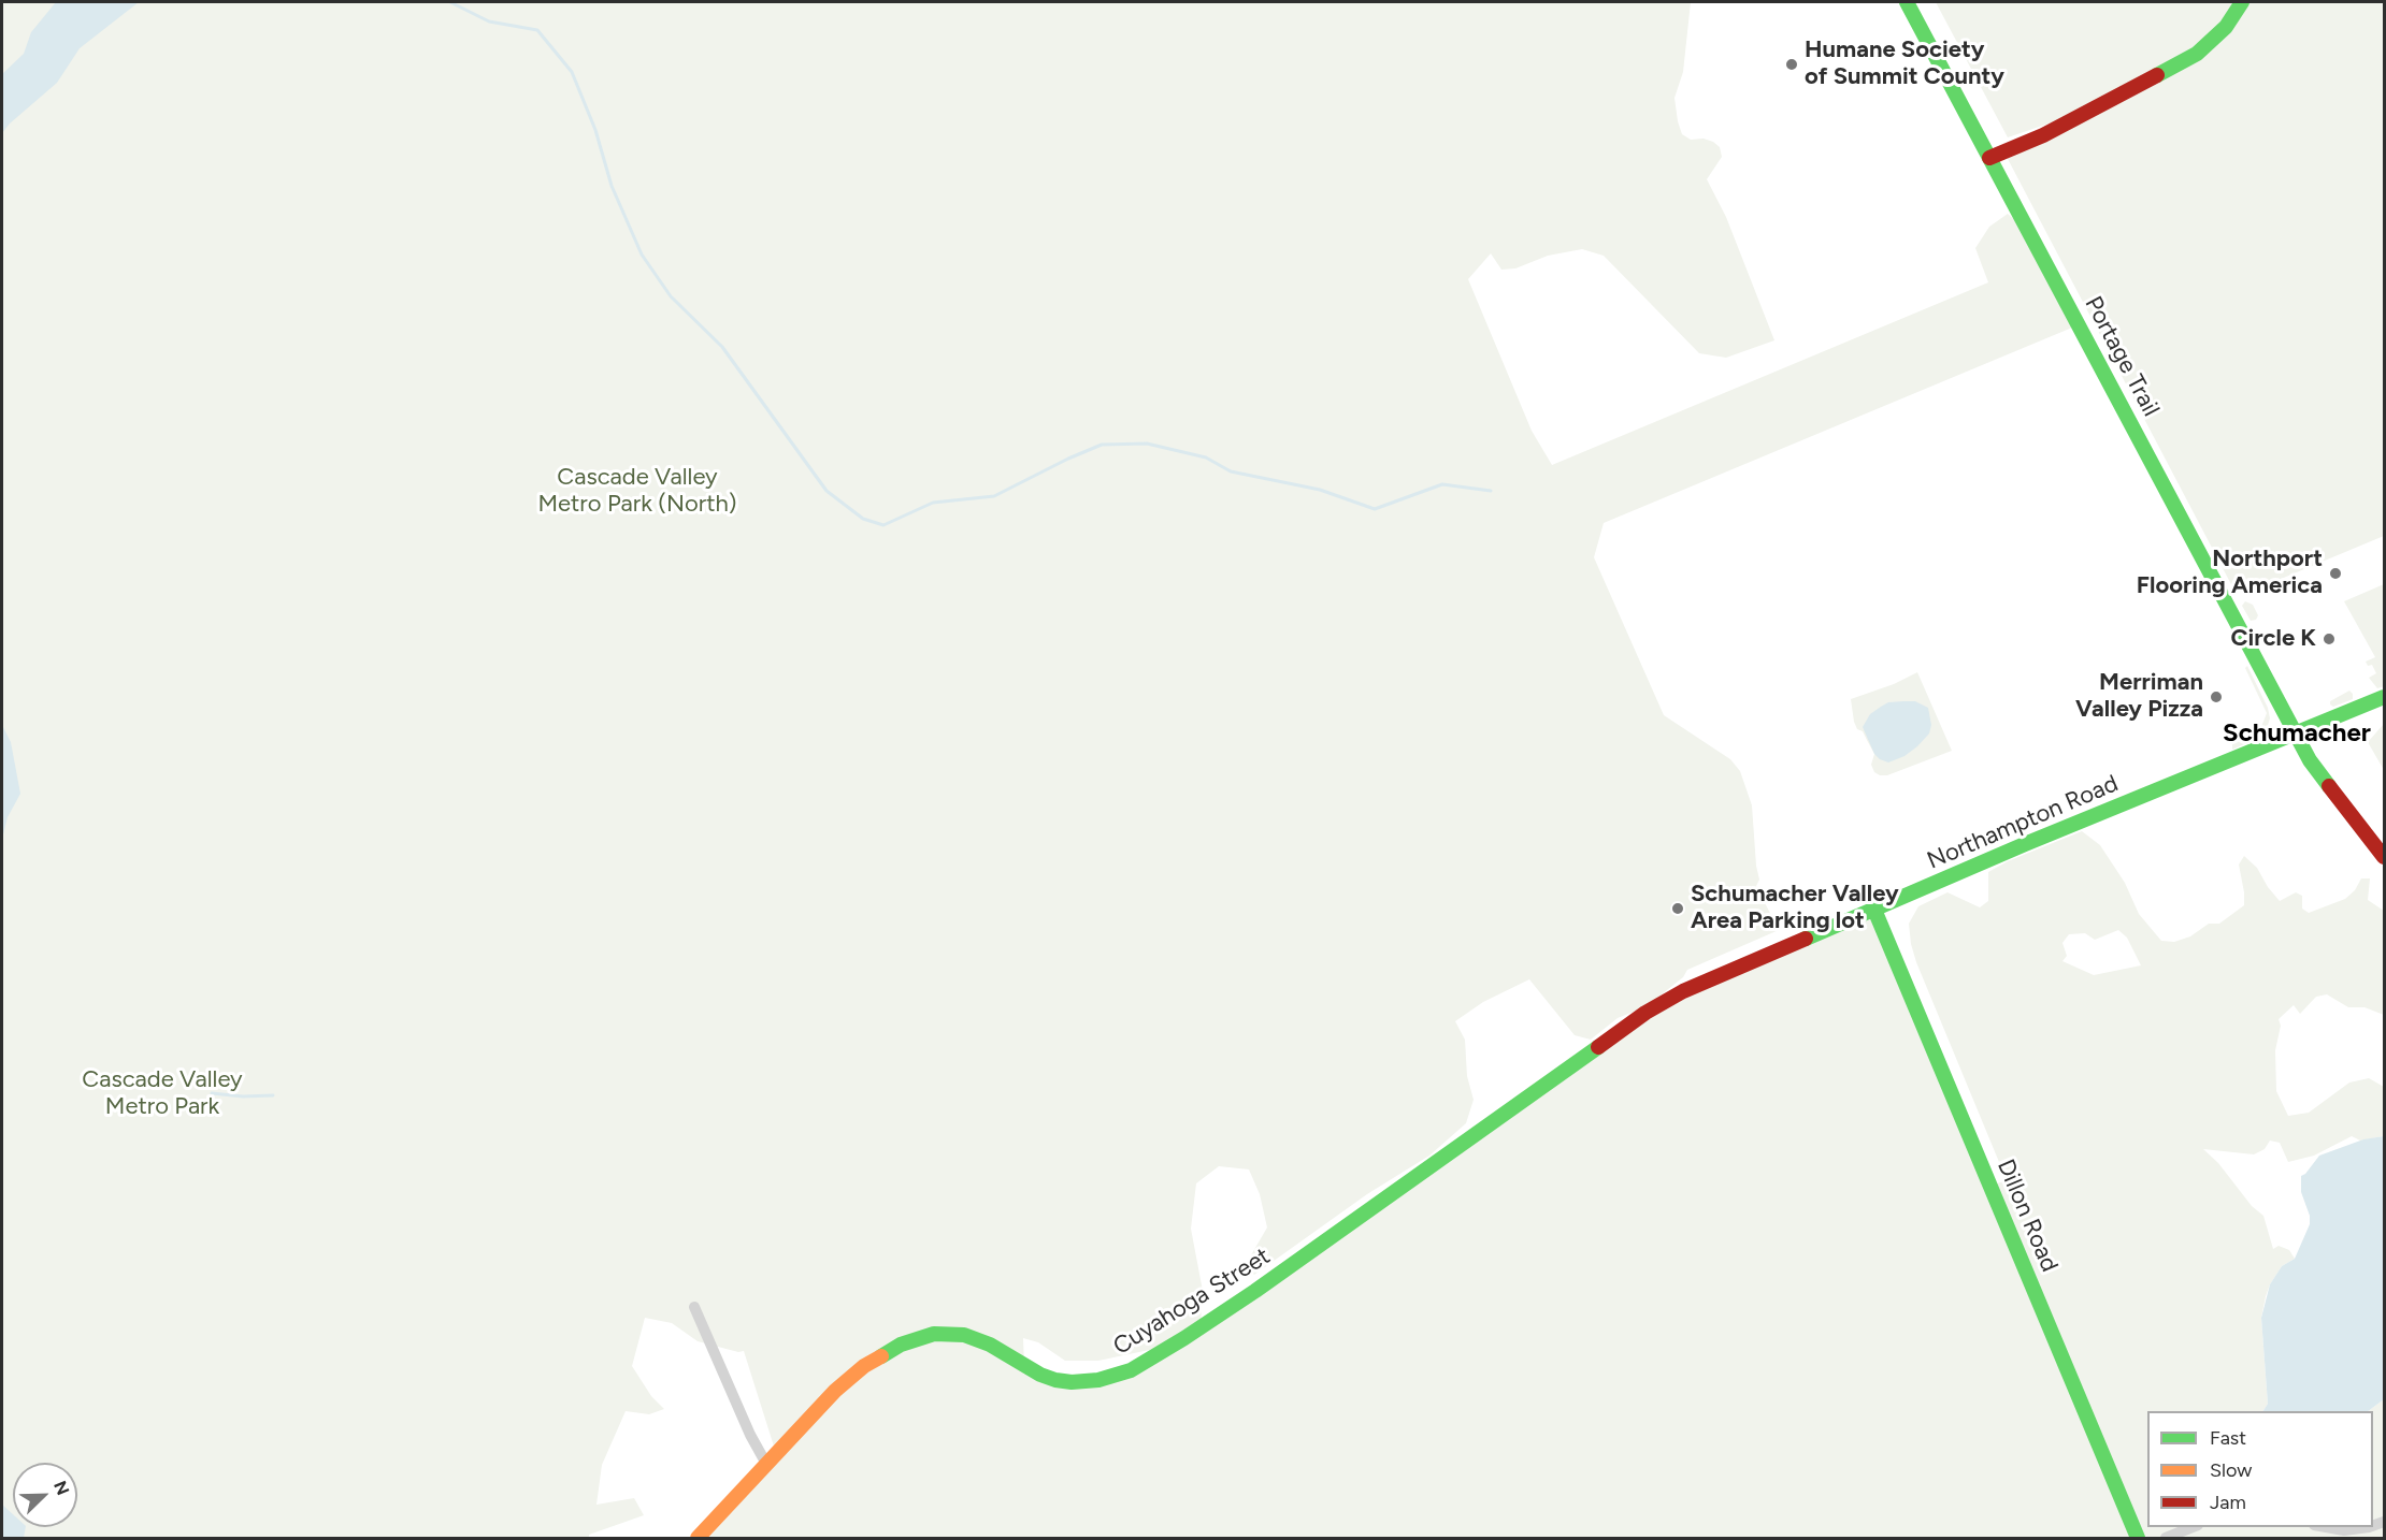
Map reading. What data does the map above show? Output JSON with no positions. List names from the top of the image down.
{
  "streets": {
    "street": [
      "Portage Trail",
      "Northampton Road",
      "Dillon Road",
      "Cuyahoga Street"
    ]
  },
  "crossings": [
    ["Portage Trail", "Northampton Road"],
    ["Northampton Road", "Dillon Road"],
    ["Northampton Road", "Cuyahoga Street"]
  ],
  "districts": ["Schumacher"],
  "parks": ["Cascade Valley Metro Park (North)", "Cascade Valley Metro Park"],
  "places": [
    "Humane Society of Summit County",
    "Northport Flooring America",
    "Circle K",
    "Merriman Valley Pizza",
    "Schumacher Valley Area Parking lot"
  ],
  "legend": ["Fast", "Slow", "Jam"],
  "north": "top right"
}
